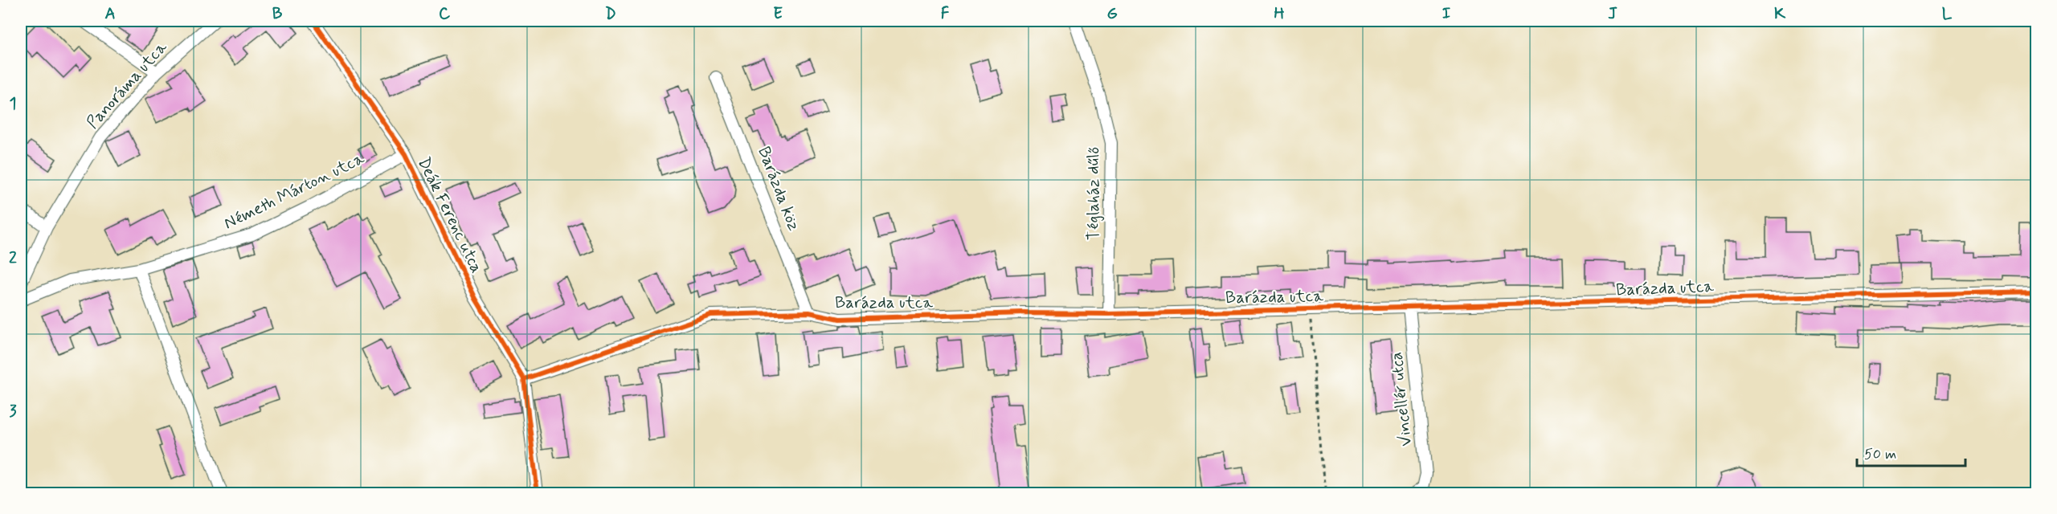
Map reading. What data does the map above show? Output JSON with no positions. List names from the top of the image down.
{
  "streets": {
    "street": [
      "Panoráma utca",
      "Barázda köz",
      "Németh Márton utca",
      "Téglaház dűlő",
      "Deák Ferenc utca",
      "Barázda utca",
      "Vincellér utca"
    ]
  },
  "crossings": [
    ["Barázda köz", "Barázda utca"],
    ["Németh Márton utca", "Deák Ferenc utca"],
    ["Téglaház dűlő", "Barázda utca"],
    ["Deák Ferenc utca", "Barázda utca"],
    ["Barázda utca", "Vincellér utca"]
  ],
  "scale_bar": "50 m",
  "grid": {
    "columns": [
      "A",
      "B",
      "C",
      "D",
      "E",
      "F",
      "G",
      "H",
      "I",
      "J",
      "K",
      "L"
    ],
    "rows": ["1", "2", "3"]
  }
}
